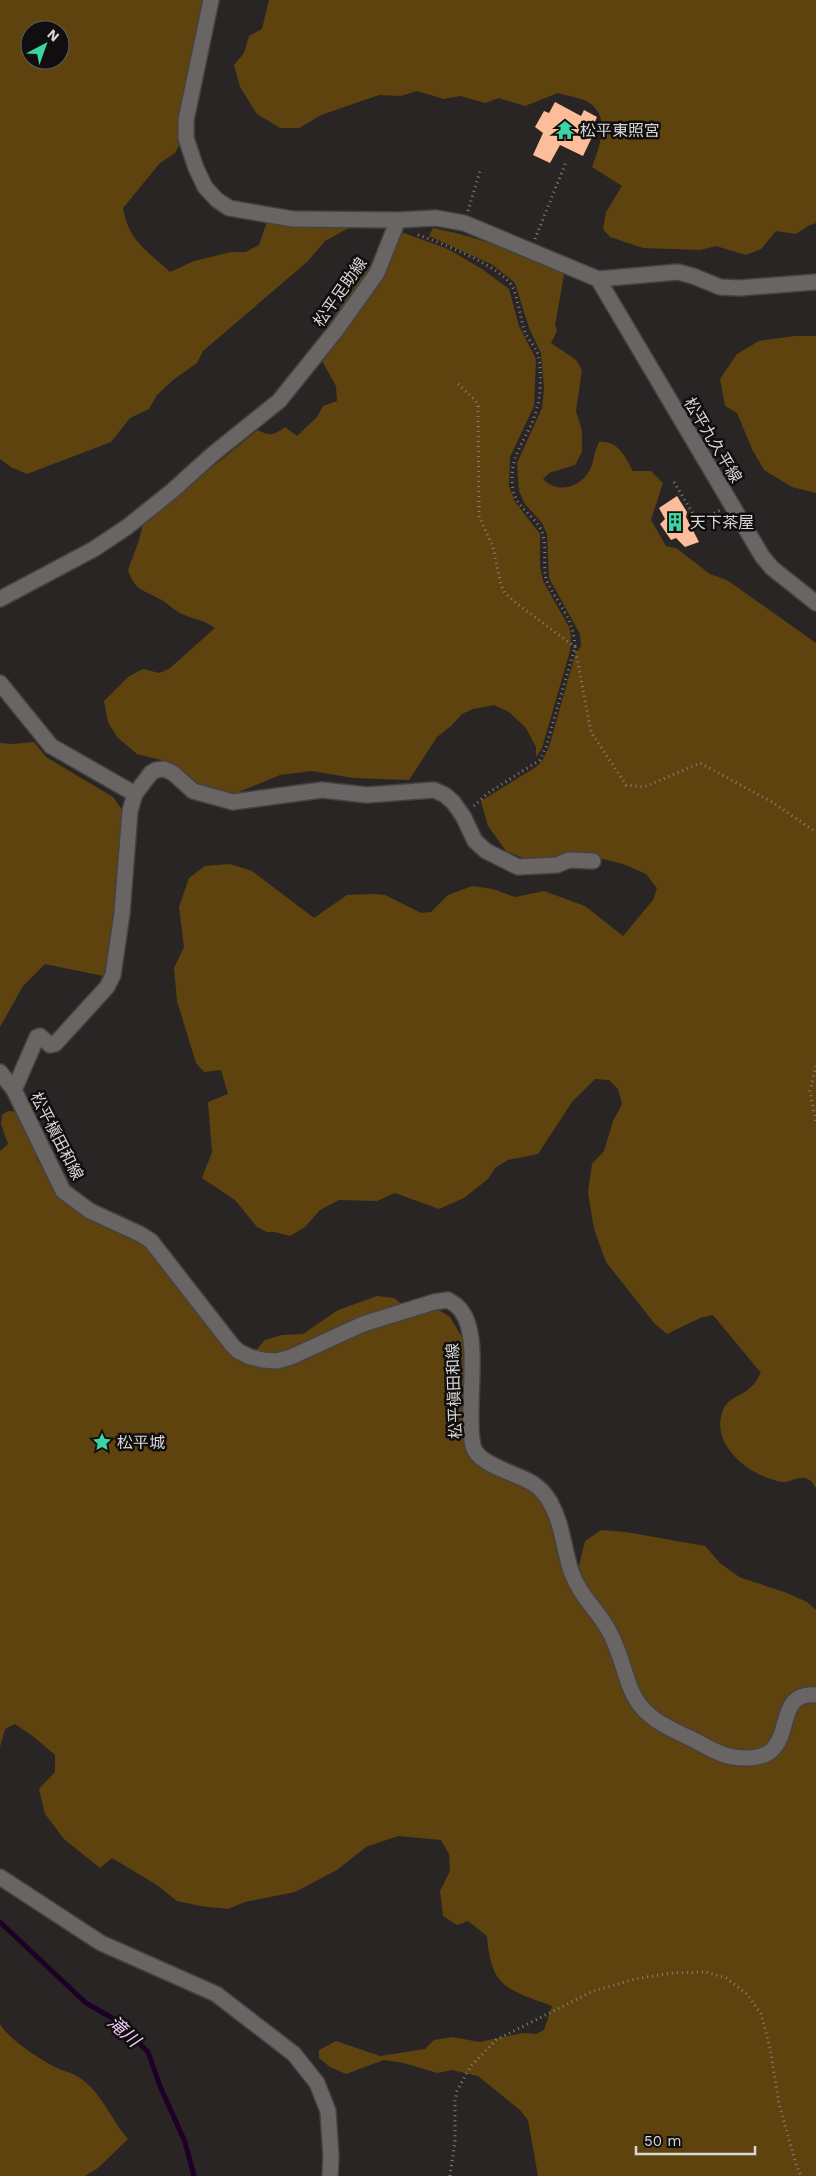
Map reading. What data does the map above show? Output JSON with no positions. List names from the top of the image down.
{
  "streets": {
    "street": ["松平足助線", "松平九久平線", "松平槇田和線"]
  },
  "water": ["滝川"],
  "places": {
    "temple": ["松平東照宮"],
    "building": ["天下茶屋"],
    "place": ["松平城"]
  },
  "scale_bar": "50 m",
  "north": "top right"
}
